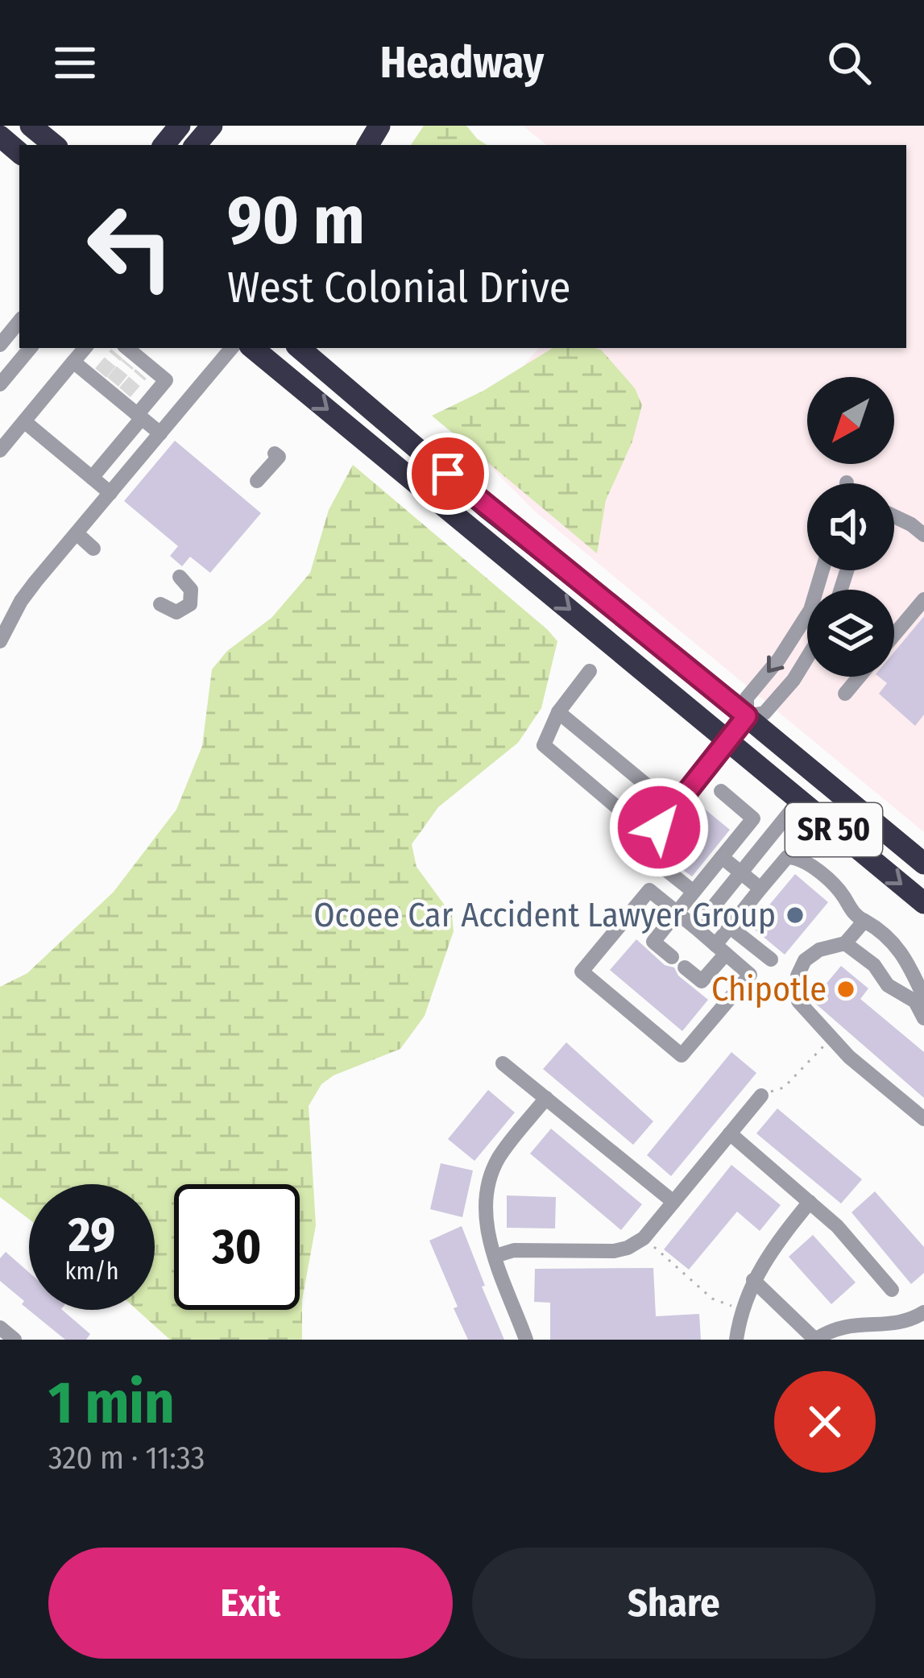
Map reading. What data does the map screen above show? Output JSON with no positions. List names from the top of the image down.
{
  "streets": {
    "highway": ["SR 50"]
  },
  "places": ["Ocoee Car Accident Lawyer Group", "Chipotle"],
  "north": "bottom left",
  "page": {
    "header": "Headway",
    "turn": ["90 m", "West Colonial Drive"],
    "speed": "29 km/h",
    "limit": "30",
    "heading": ["1 min", "320 m · 11:33"],
    "buttons": ["Exit", "Share"]
  }
}
